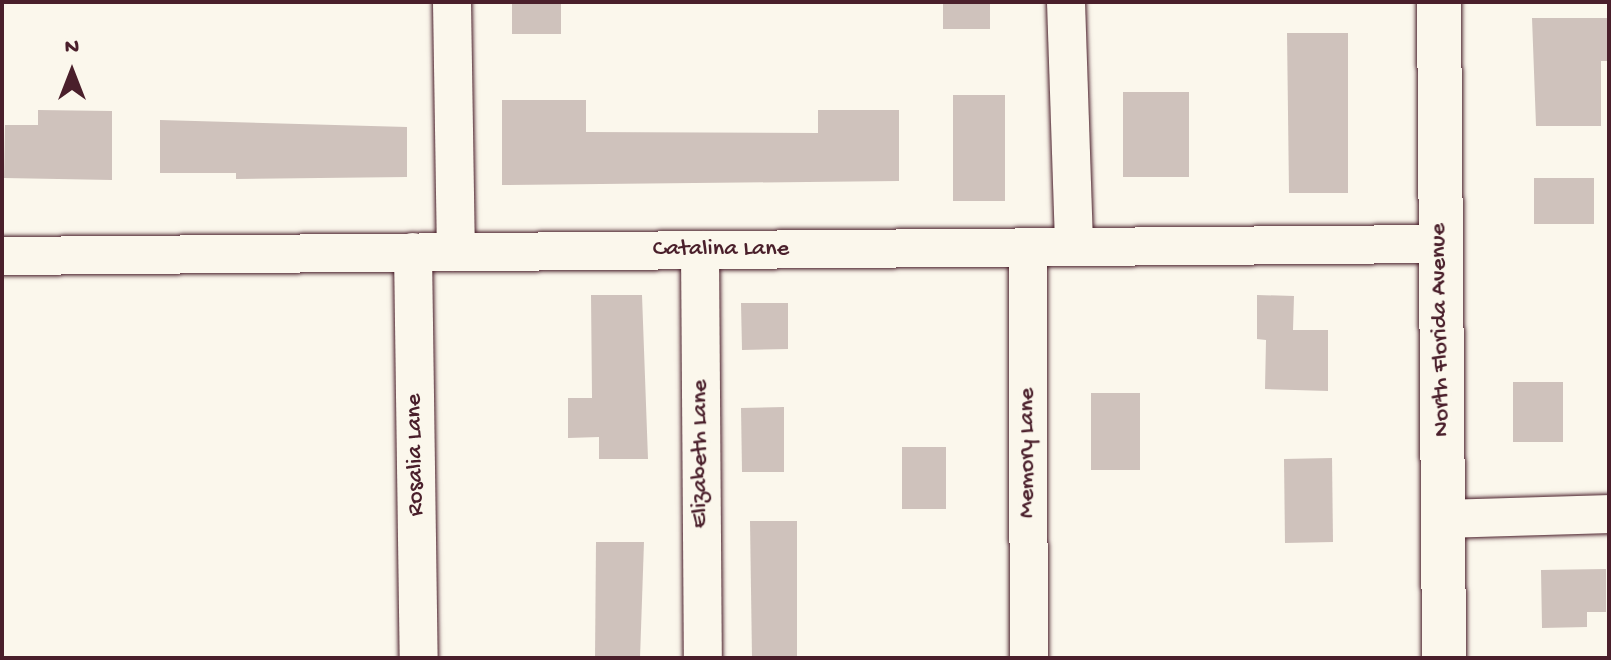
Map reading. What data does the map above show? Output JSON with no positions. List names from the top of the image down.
{
  "streets": {
    "main road": ["North Florida Avenue"],
    "street": [
      "Catalina Lane",
      "Memory Lane",
      "Elizabeth Lane",
      "Rosalia Lane"
    ]
  },
  "crossings": [
    ["Catalina Lane", "North Florida Avenue"],
    ["Catalina Lane", "Memory Lane"],
    ["Catalina Lane", "Elizabeth Lane"],
    ["Catalina Lane", "Rosalia Lane"]
  ],
  "north": "top"
}
